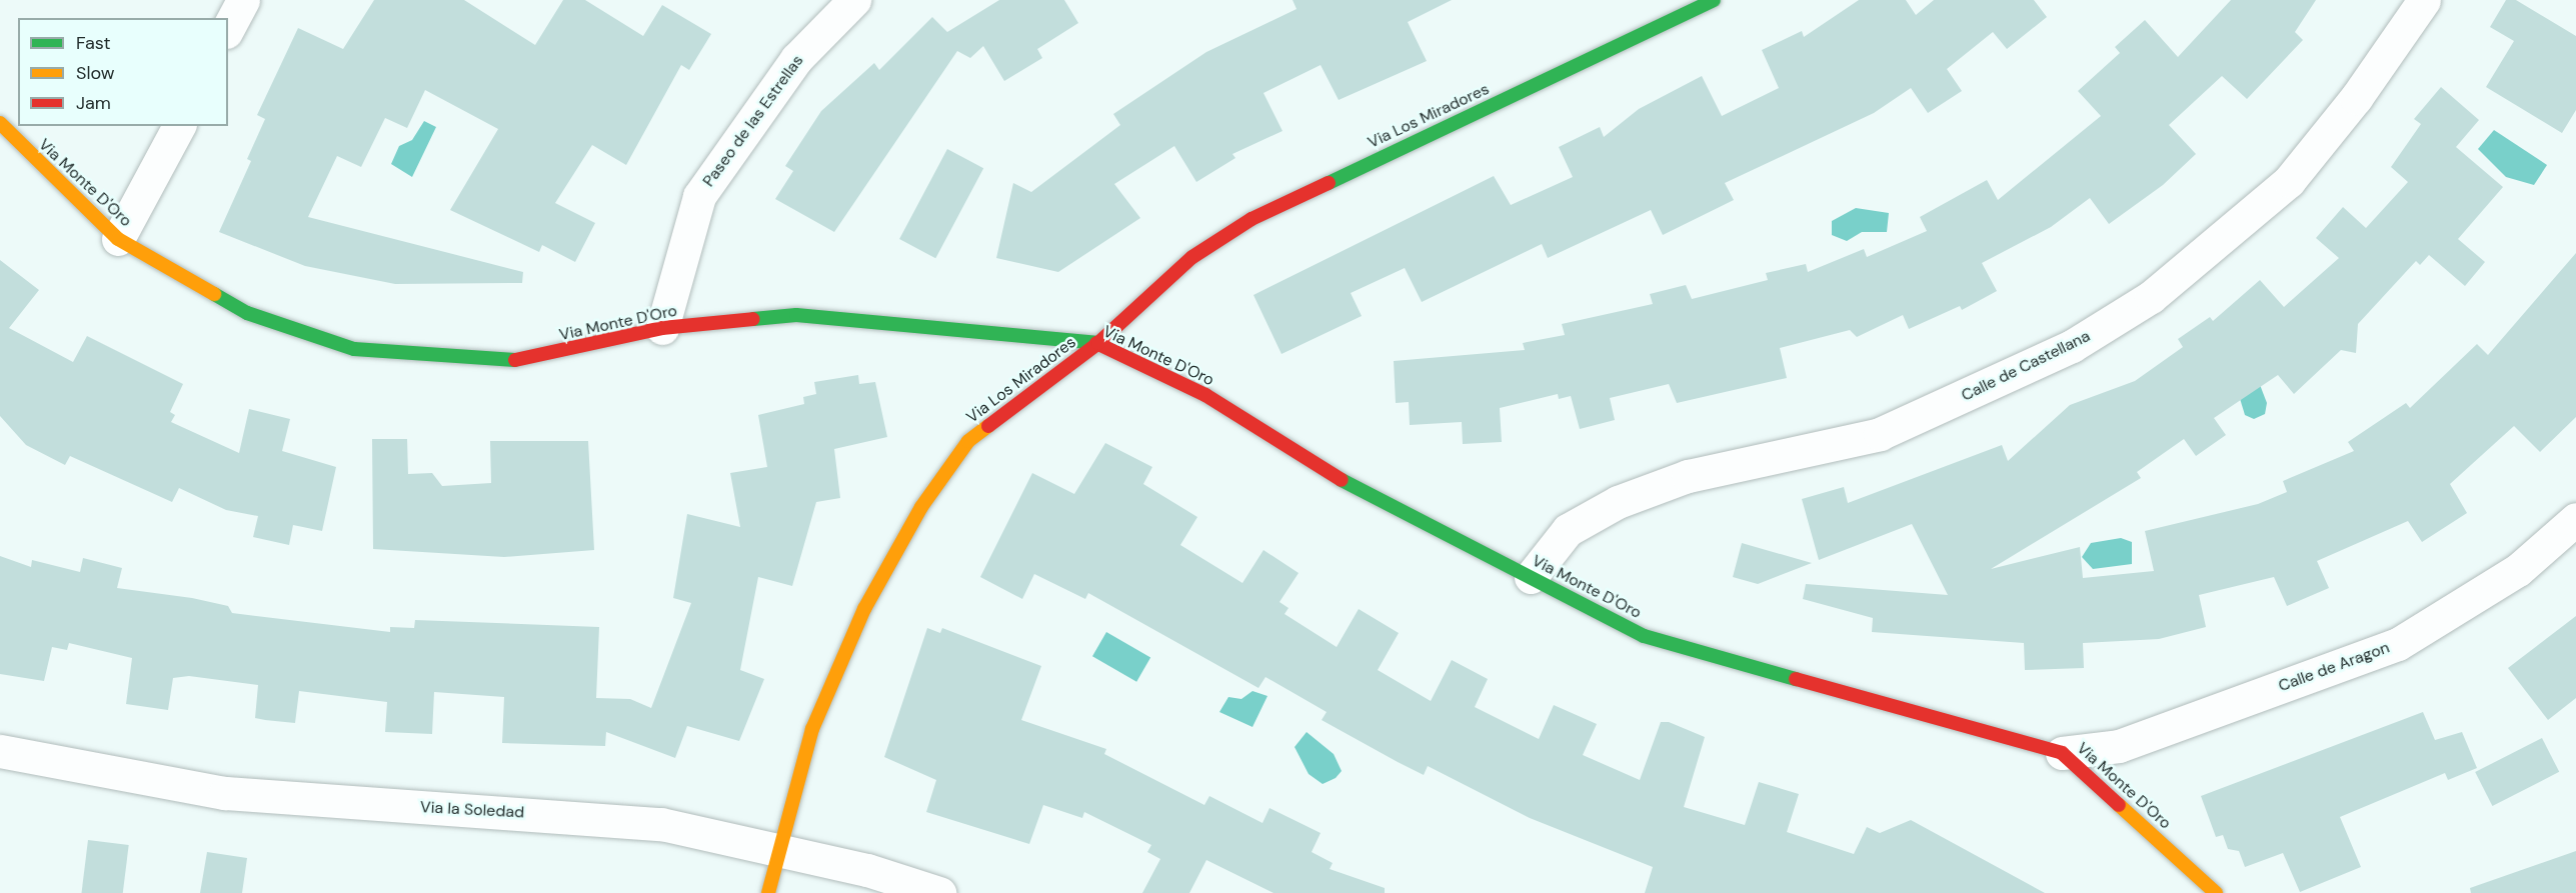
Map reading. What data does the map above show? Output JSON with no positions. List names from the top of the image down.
{
  "streets": {
    "street": [
      "Via Los Miradores",
      "Paseo de las Estrellas",
      "Via Monte D'Oro",
      "Calle de Castellana",
      "Calle de Aragon",
      "Via la Soledad"
    ]
  },
  "crossings": [
    ["Via Los Miradores", "Via Monte D'Oro"],
    ["Via Los Miradores", "Via la Soledad"],
    ["Paseo de las Estrellas", "Via Monte D'Oro"],
    ["Via Monte D'Oro", "Calle de Castellana"],
    ["Via Monte D'Oro", "Calle de Aragon"]
  ],
  "legend": ["Fast", "Slow", "Jam"]
}
